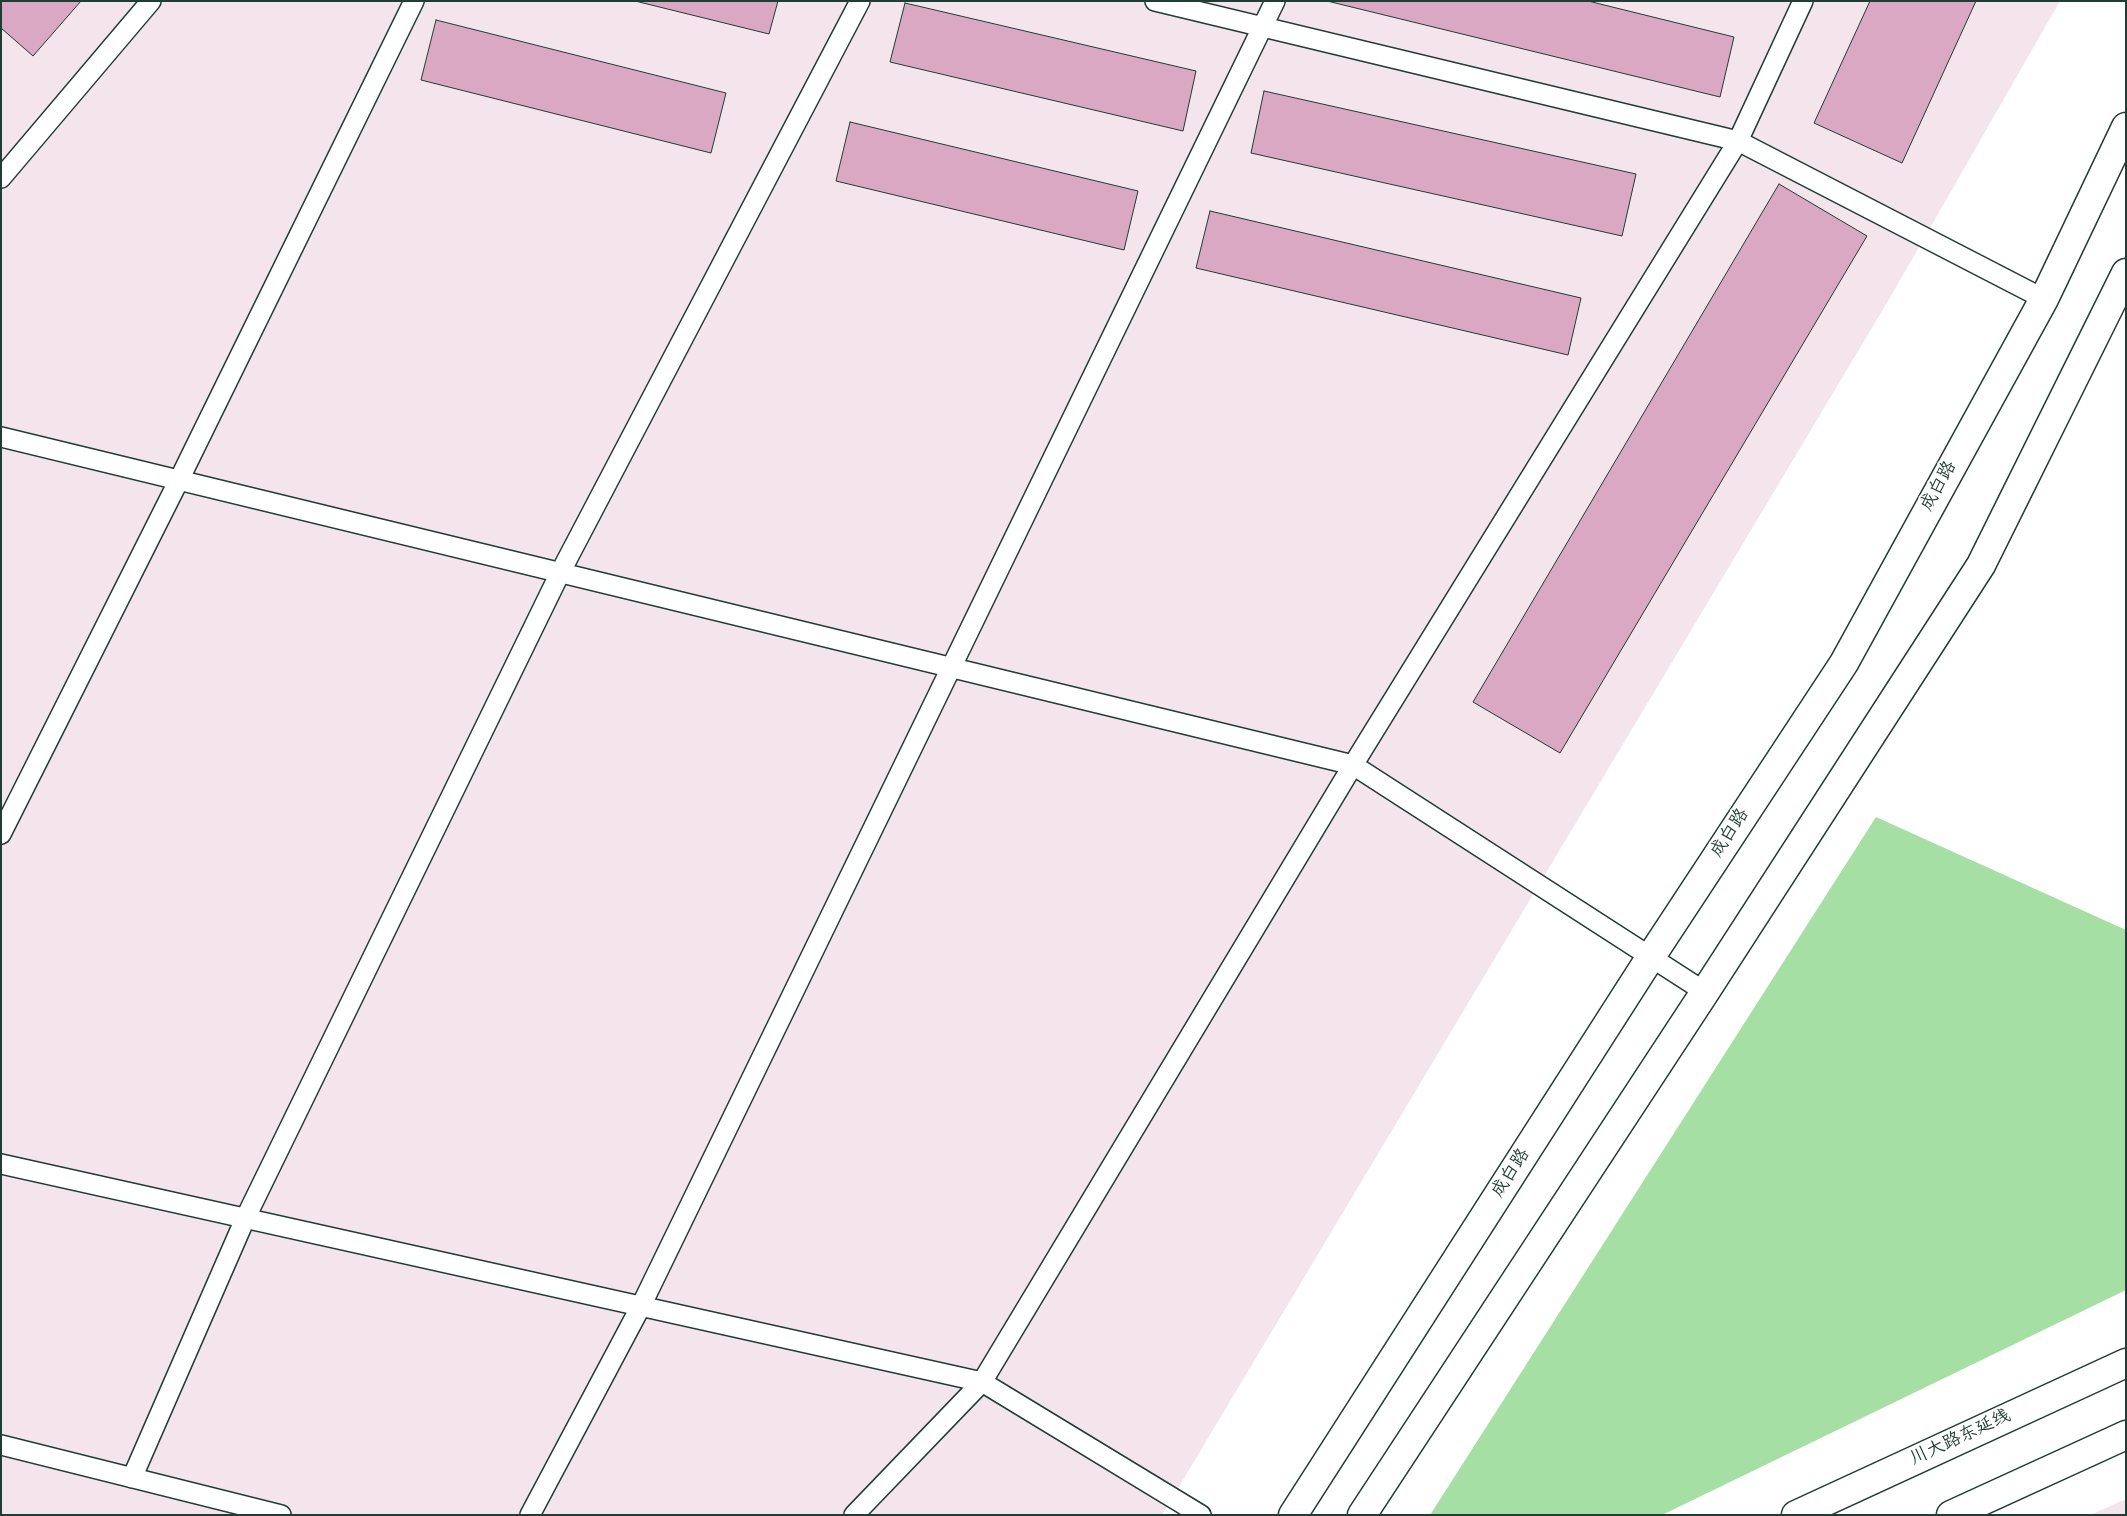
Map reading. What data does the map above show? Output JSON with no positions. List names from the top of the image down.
{
  "streets": {
    "street": ["成白路", "川大路东延线"]
  }
}
